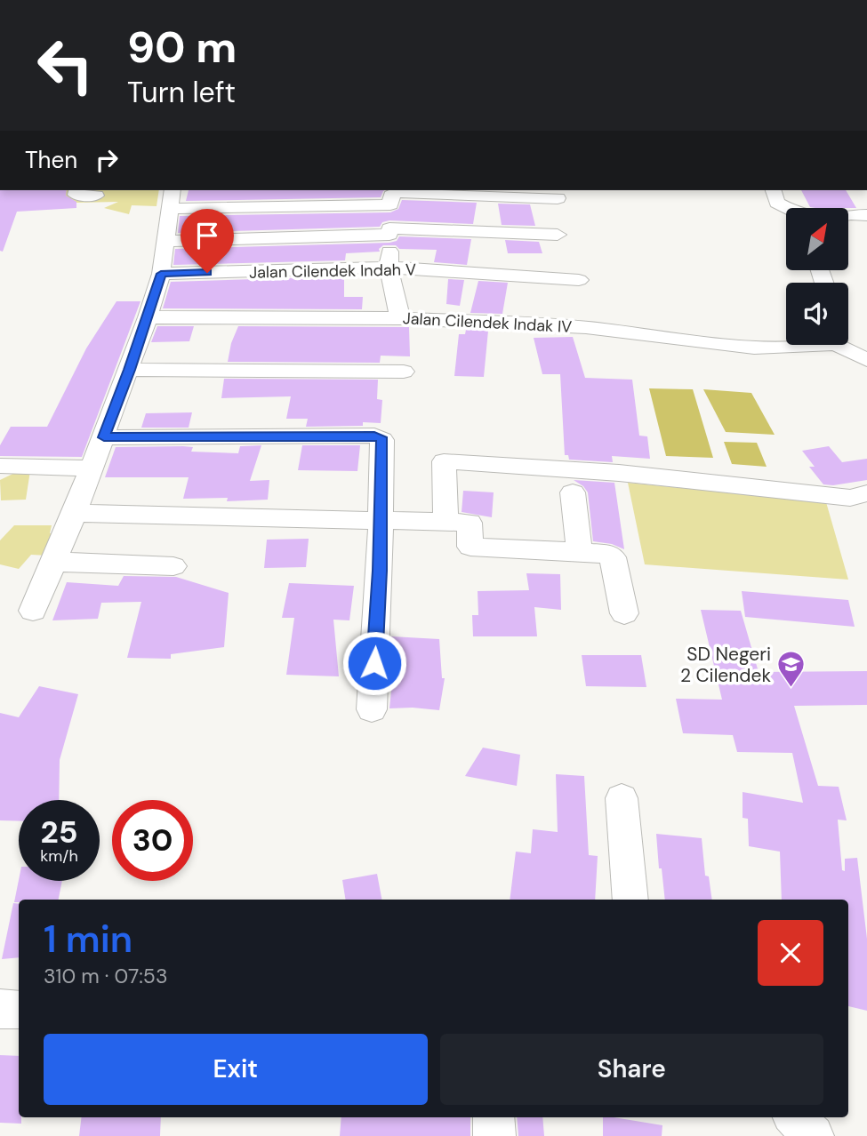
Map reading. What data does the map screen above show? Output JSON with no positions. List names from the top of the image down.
{
  "streets": {
    "street": ["Jalan Cilendek Indah V", "Jalan Cilendek Indak IV"]
  },
  "places": {
    "school or university": ["SD Negeri 2 Cilendek"]
  },
  "north": "top right",
  "page": {
    "turn": ["90 m", "Turn left"],
    "then": "Then",
    "speed": "25 km/h",
    "limit": "30",
    "heading": ["1 min", "310 m · 07:53"],
    "buttons": ["Exit", "Share"]
  }
}
